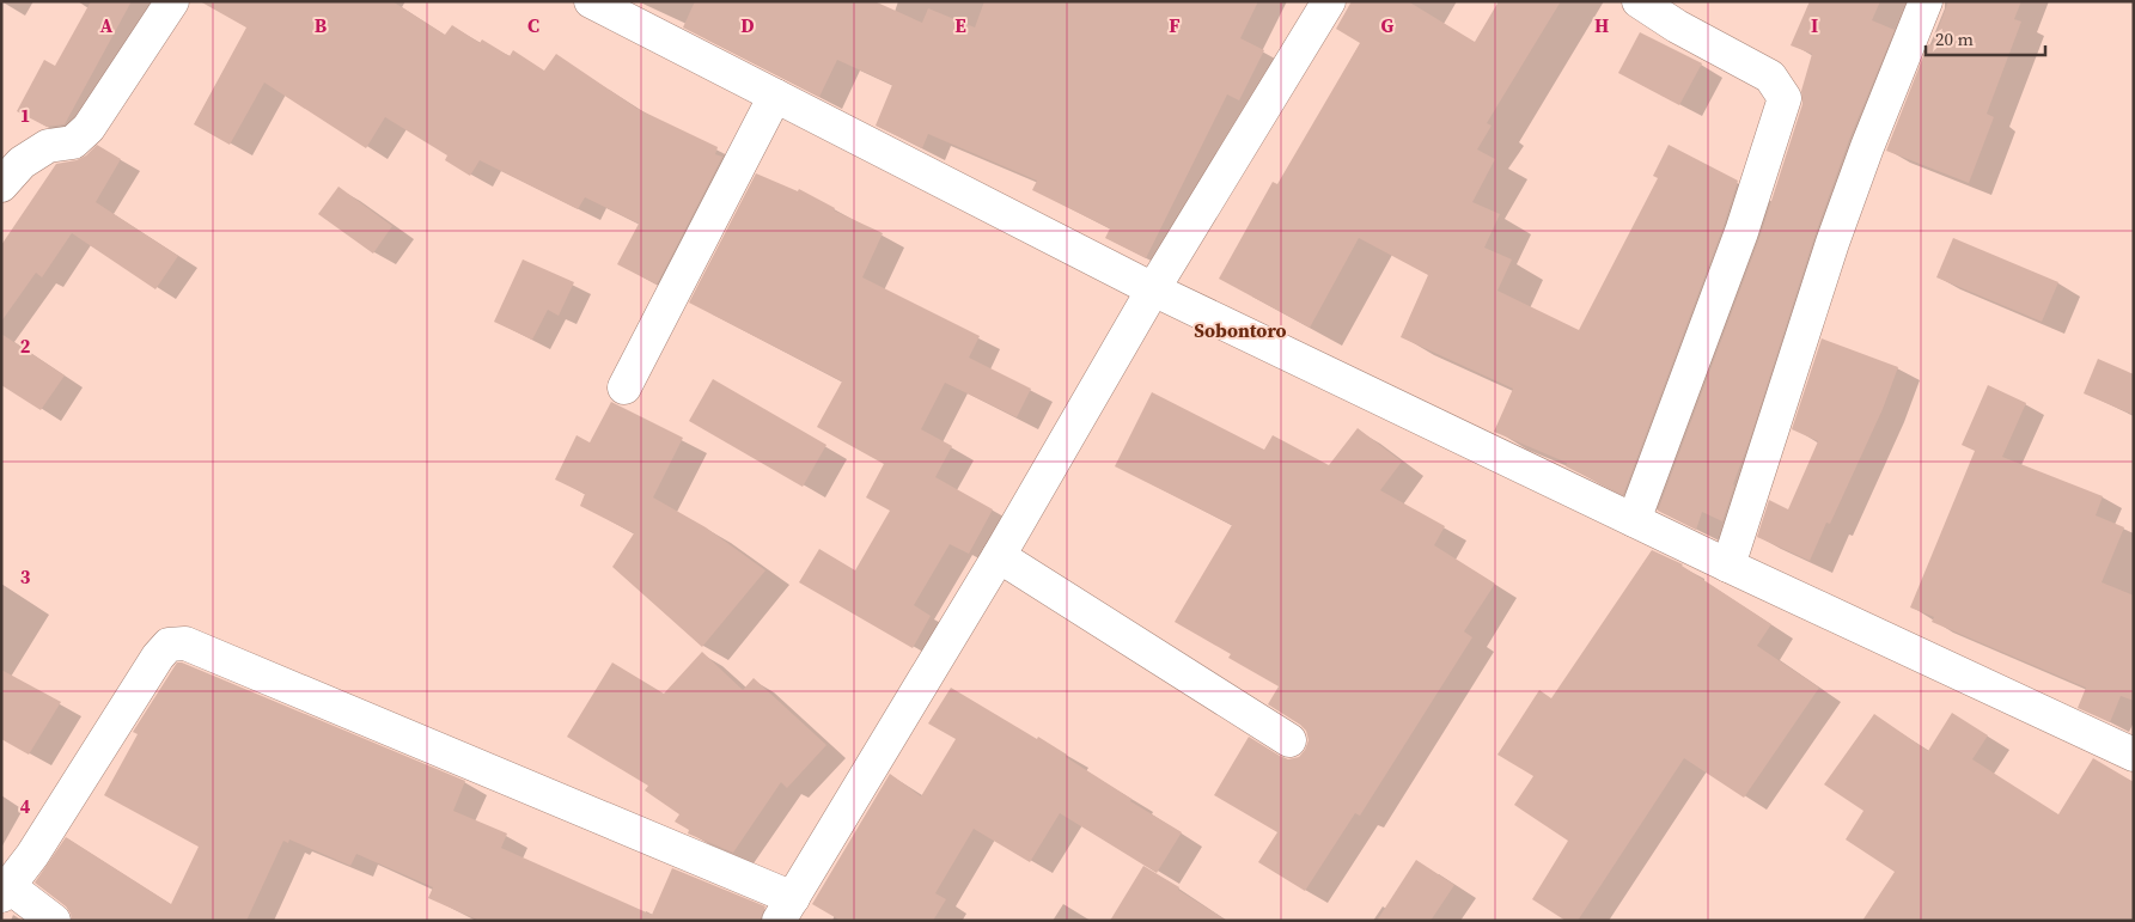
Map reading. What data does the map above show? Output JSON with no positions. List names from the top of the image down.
{
  "districts": ["Sobontoro"],
  "scale_bar": "20 m",
  "grid": {
    "columns": [
      "A",
      "B",
      "C",
      "D",
      "E",
      "F",
      "G",
      "H",
      "I"
    ],
    "rows": [
      "1",
      "2",
      "3",
      "4"
    ]
  }
}
